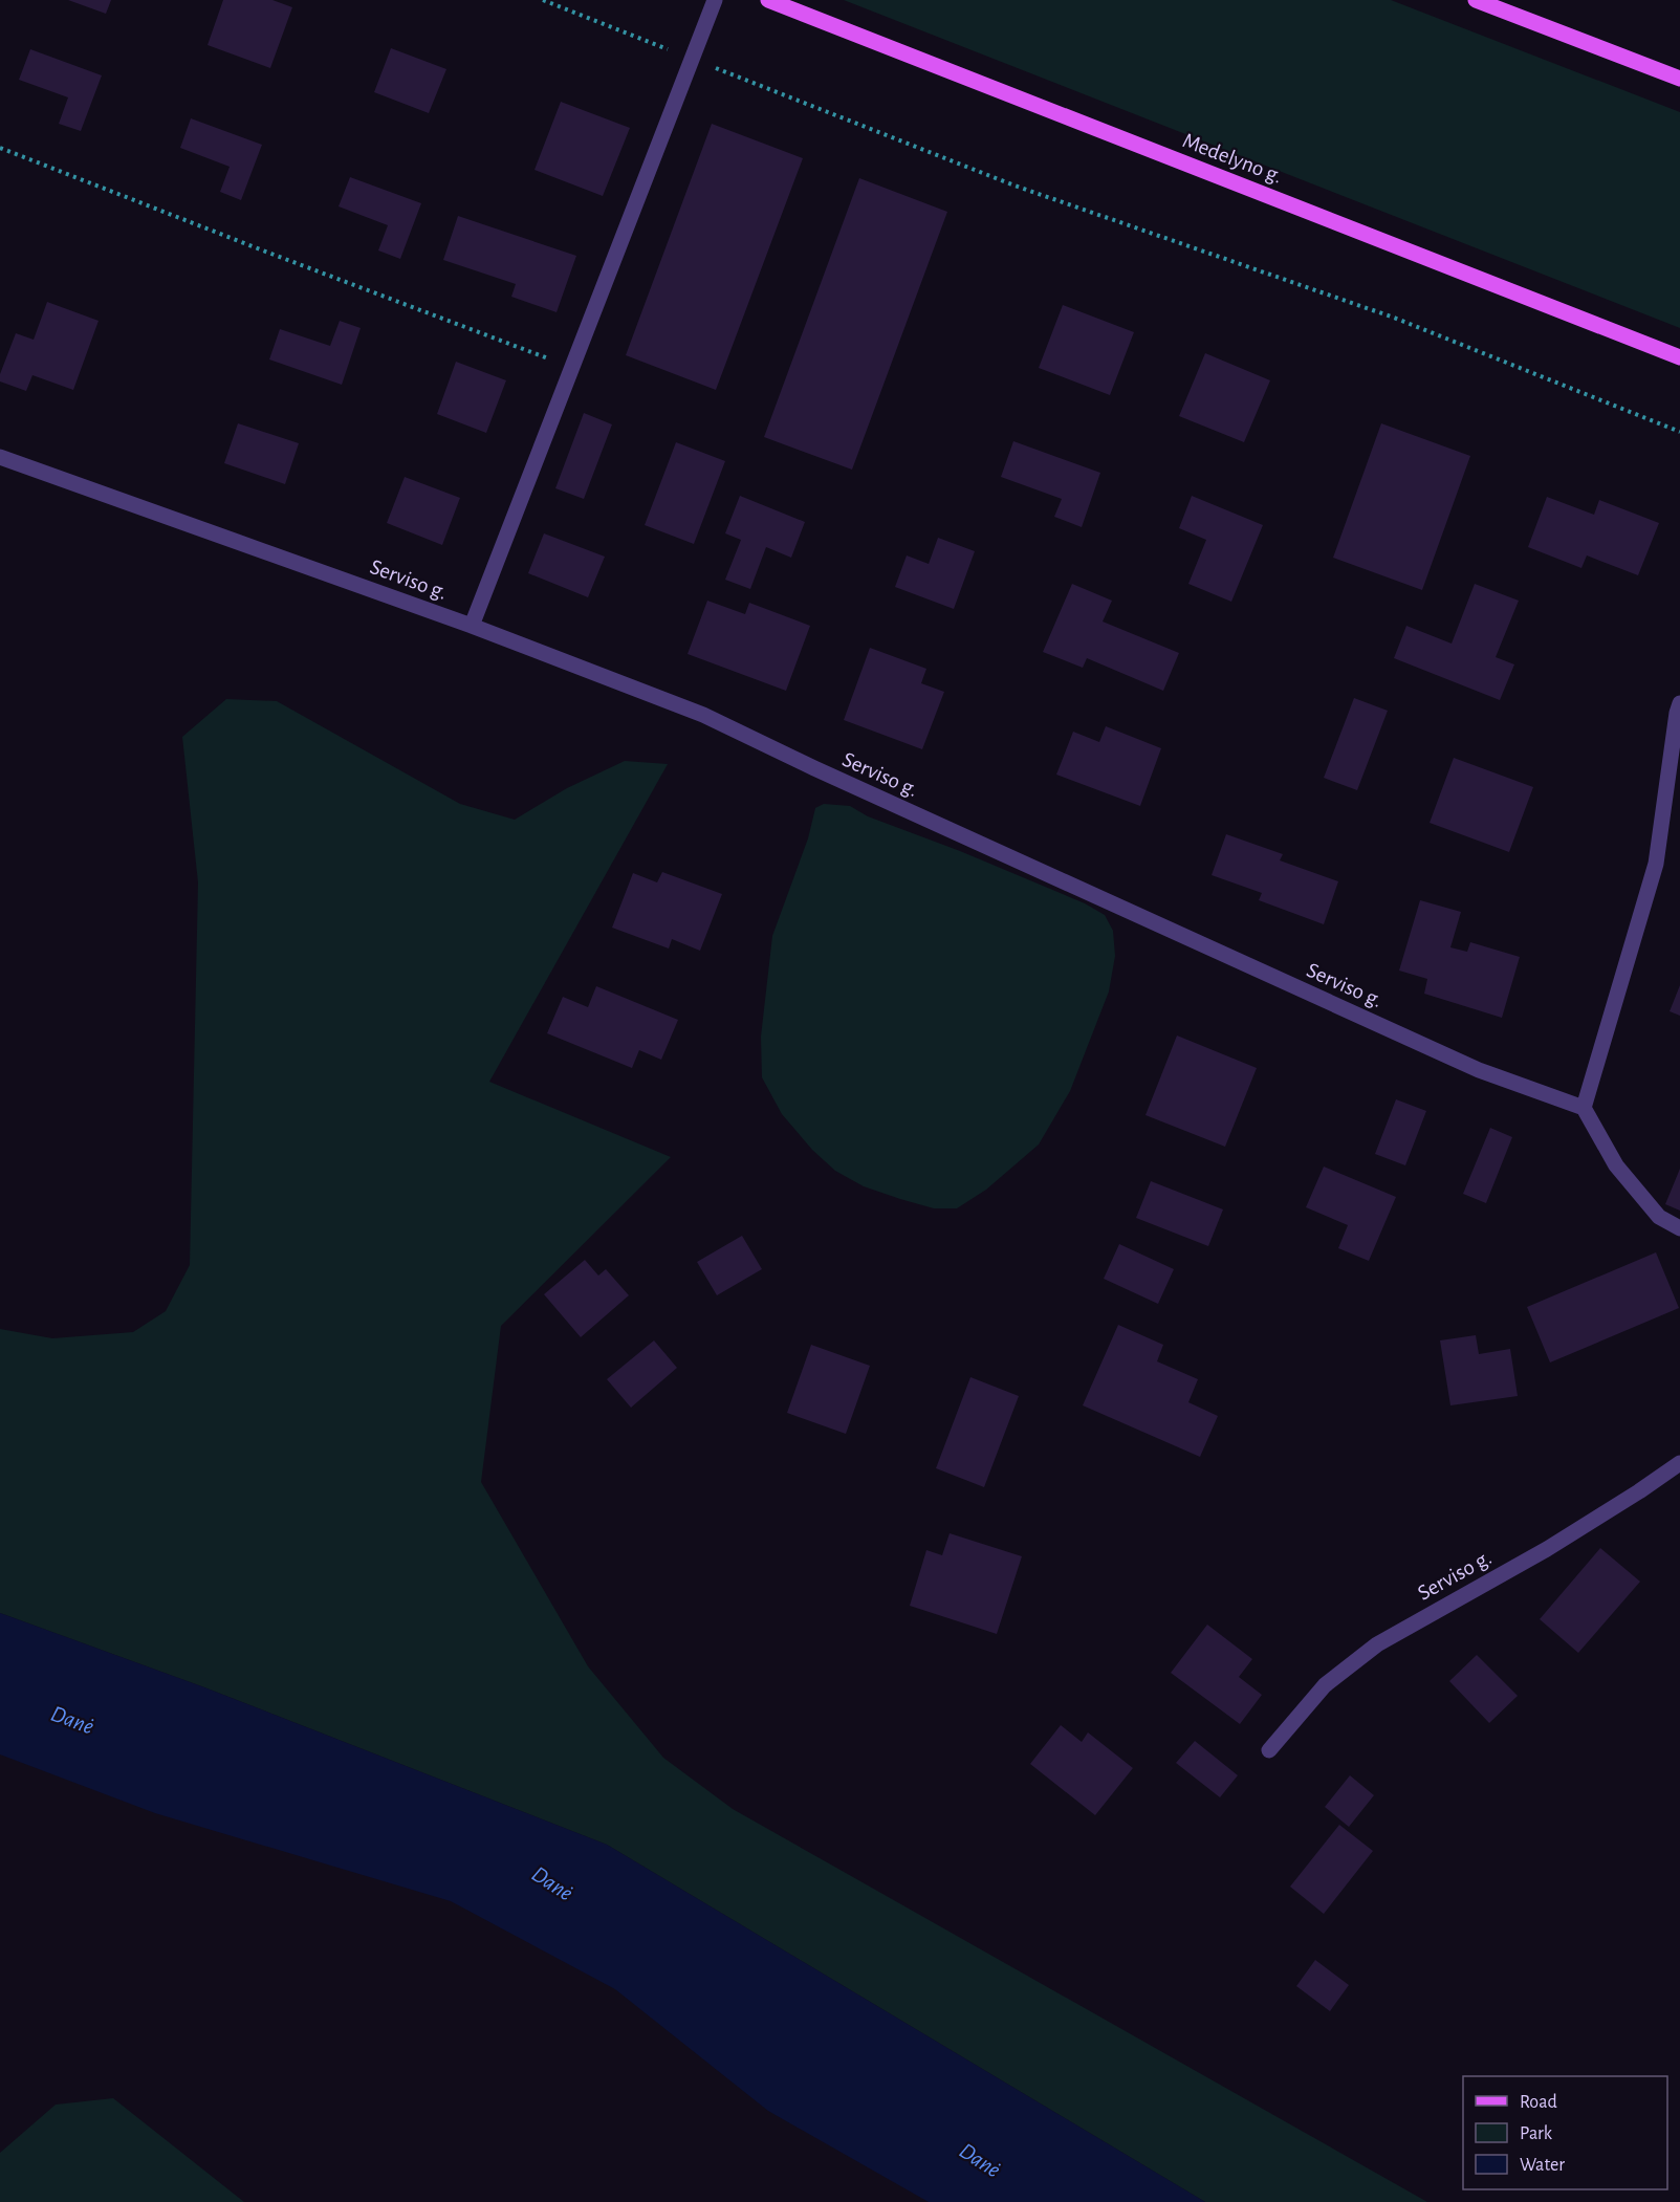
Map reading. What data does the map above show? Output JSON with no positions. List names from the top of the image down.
{
  "streets": {
    "main road": ["Medelyno g."],
    "street": ["Serviso g."]
  },
  "water": ["Danė"],
  "legend": ["Road", "Park", "Water"]
}
